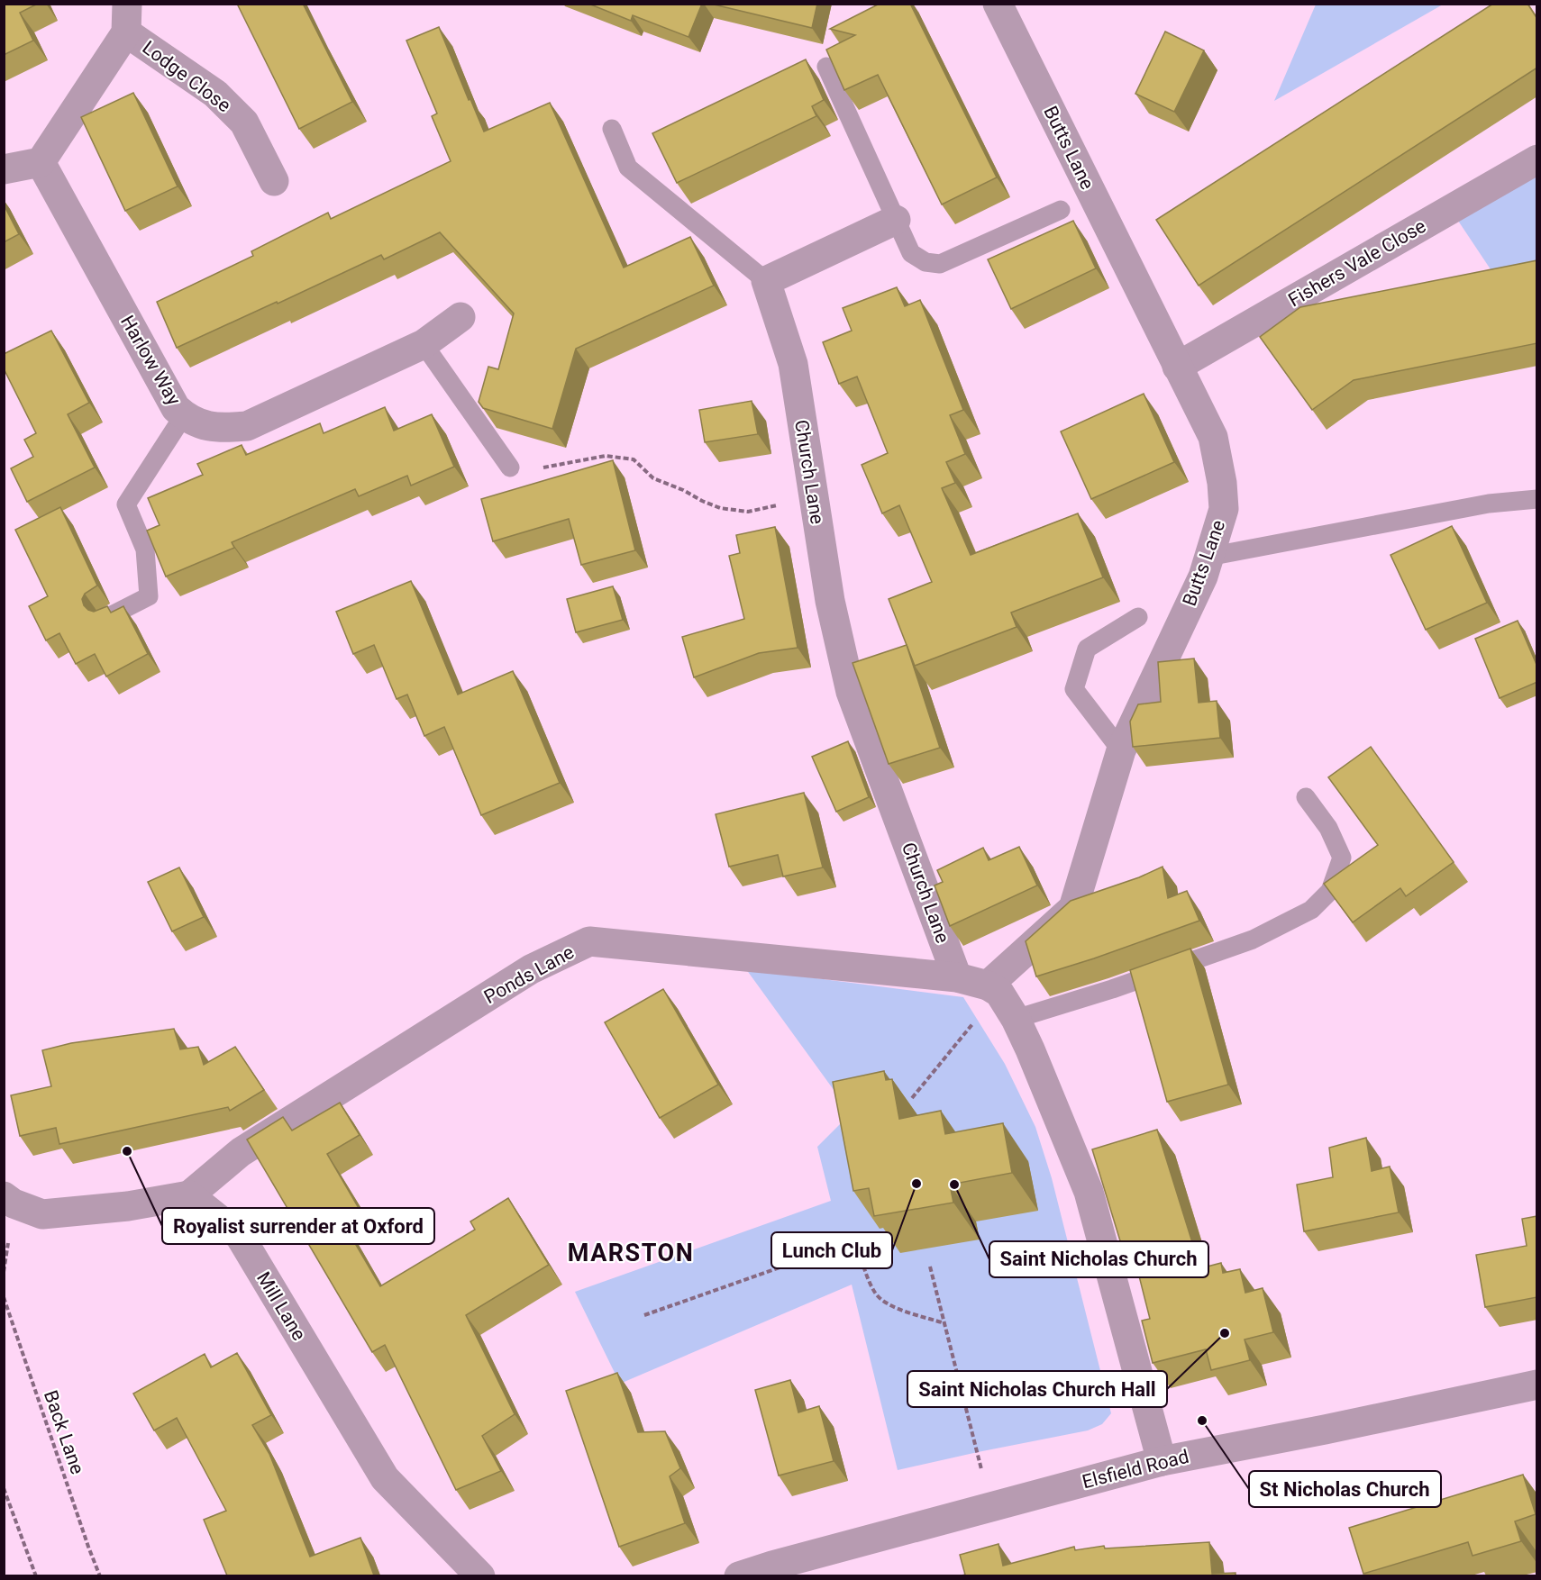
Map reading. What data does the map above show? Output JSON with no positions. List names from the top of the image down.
{
  "streets": {
    "street": [
      "Lodge Close",
      "Butts Lane",
      "Fishers Vale Close",
      "Harlow Way",
      "Church Lane",
      "Ponds Lane",
      "Mill Lane",
      "Elsfield Road"
    ],
    "path": ["Back Lane"]
  },
  "crossings": [
    ["Lodge Close", "Harlow Way"],
    ["Butts Lane", "Fishers Vale Close"],
    ["Church Lane", "Ponds Lane"],
    ["Ponds Lane", "Mill Lane"]
  ],
  "districts": ["MARSTON"],
  "places": [
    "Royalist surrender at Oxford",
    "Lunch Club",
    "Saint Nicholas Church",
    "Saint Nicholas Church Hall",
    "St Nicholas Church"
  ]
}
